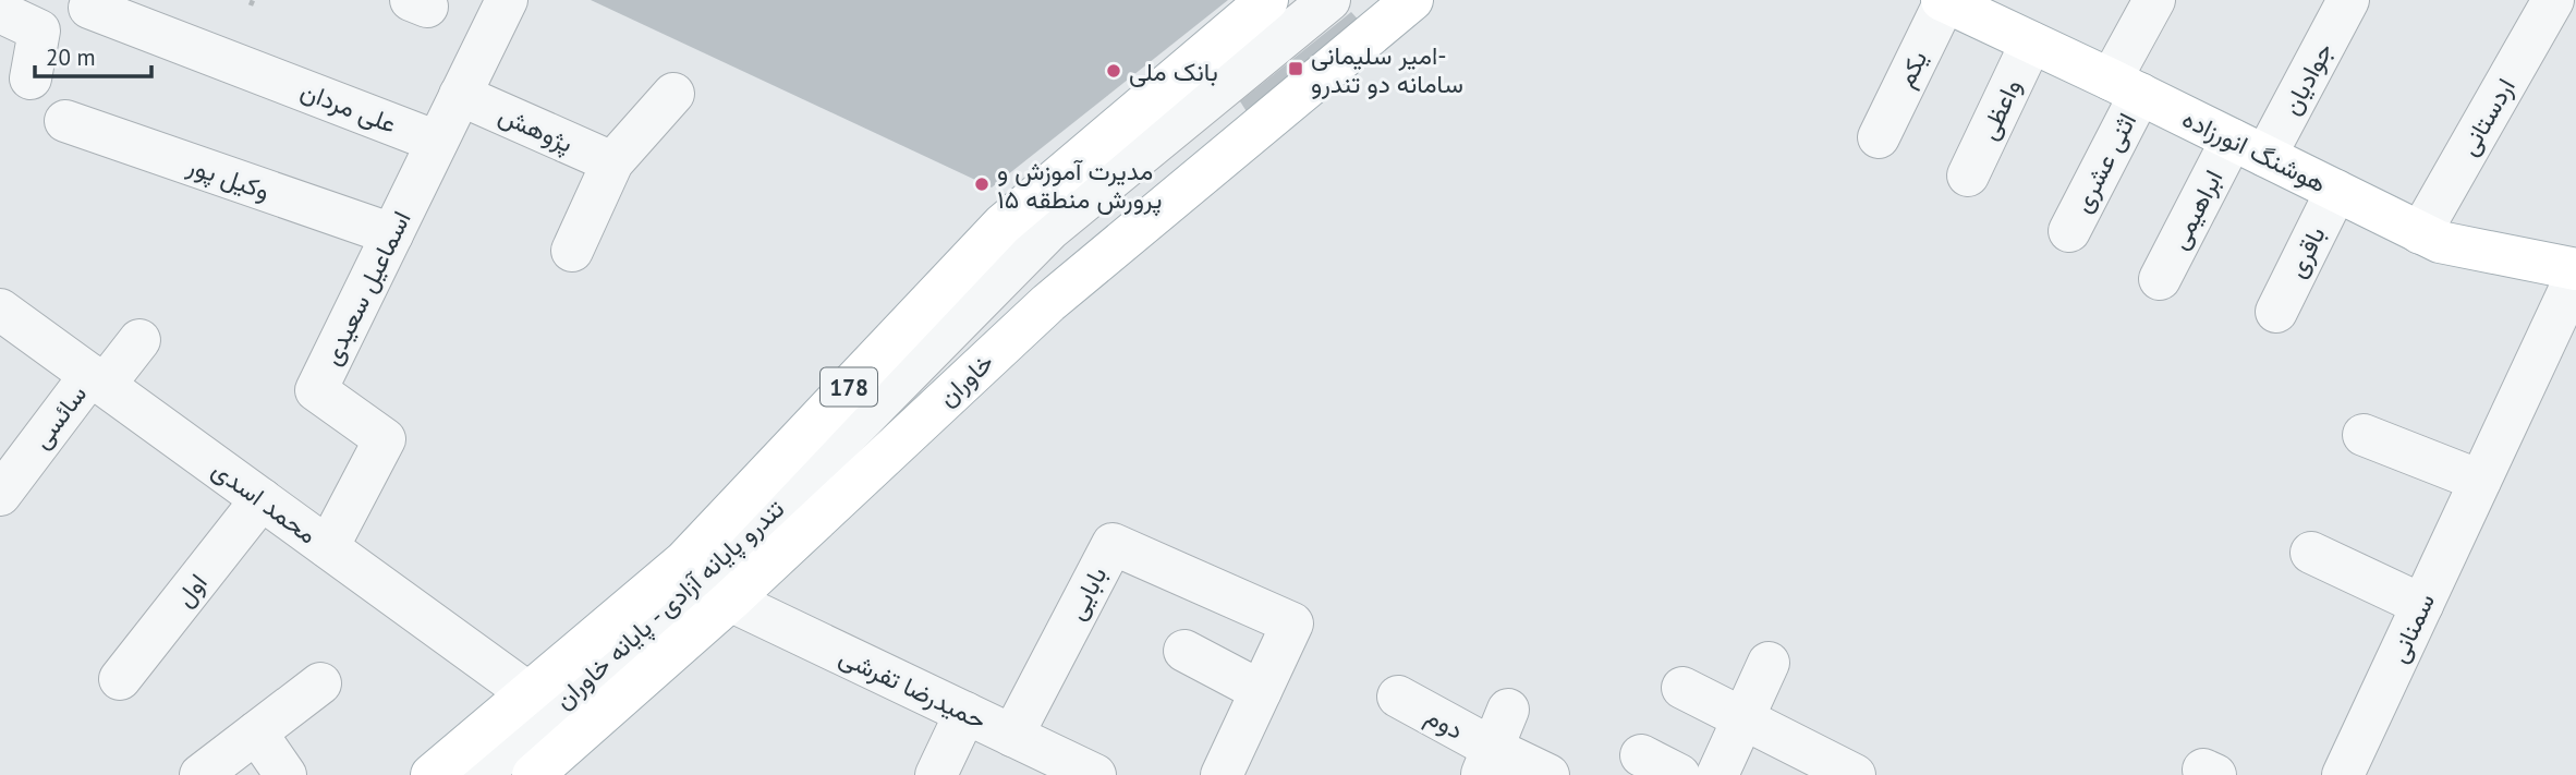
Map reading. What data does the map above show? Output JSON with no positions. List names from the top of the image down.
{
  "streets": {
    "main road": ["هوشنگ انورزاده", "خاوران", "178"],
    "street": [
      "یکم",
      "جوادیان",
      "علی مردان",
      "واعظی",
      "اردستانی",
      "پژوهش",
      "اثنی عشری",
      "وکیل پور",
      "ابراهیمی",
      "باقری",
      "اسماعیل سعیدی",
      "سائسی",
      "محمد اسدی",
      "اول",
      "بابایی",
      "تندرو پایانه آزادی - پایانه خاوران",
      "سمنانی",
      "حمیدرضا تفرشی",
      "دوم"
    ]
  },
  "crossings": [
    ["یکم", "هوشنگ انورزاده"],
    ["جوادیان", "هوشنگ انورزاده"],
    ["جوادیان", "ابراهیمی"],
    ["علی مردان", "اسماعیل سعیدی"],
    ["واعظی", "هوشنگ انورزاده"],
    ["اردستانی", "هوشنگ انورزاده"],
    ["پژوهش", "اسماعیل سعیدی"],
    ["هوشنگ انورزاده", "اثنی عشری"],
    ["هوشنگ انورزاده", "ابراهیمی"],
    ["هوشنگ انورزاده", "باقری"],
    ["وکیل پور", "اسماعیل سعیدی"],
    ["اسماعیل سعیدی", "محمد اسدی"],
    ["خاوران", "حمیدرضا تفرشی"],
    ["178", "محمد اسدی"],
    ["سائسی", "محمد اسدی"],
    ["محمد اسدی", "اول"],
    ["بابایی", "حمیدرضا تفرشی"]
  ],
  "places": {
    "transit": ["امیر سلیمانی- سامانه دو تندرو"],
    "other": ["بانک ملی", "مدیرت آموزش و پرورش منطقه ۱۵"]
  },
  "scale_bar": "20 m"
}
